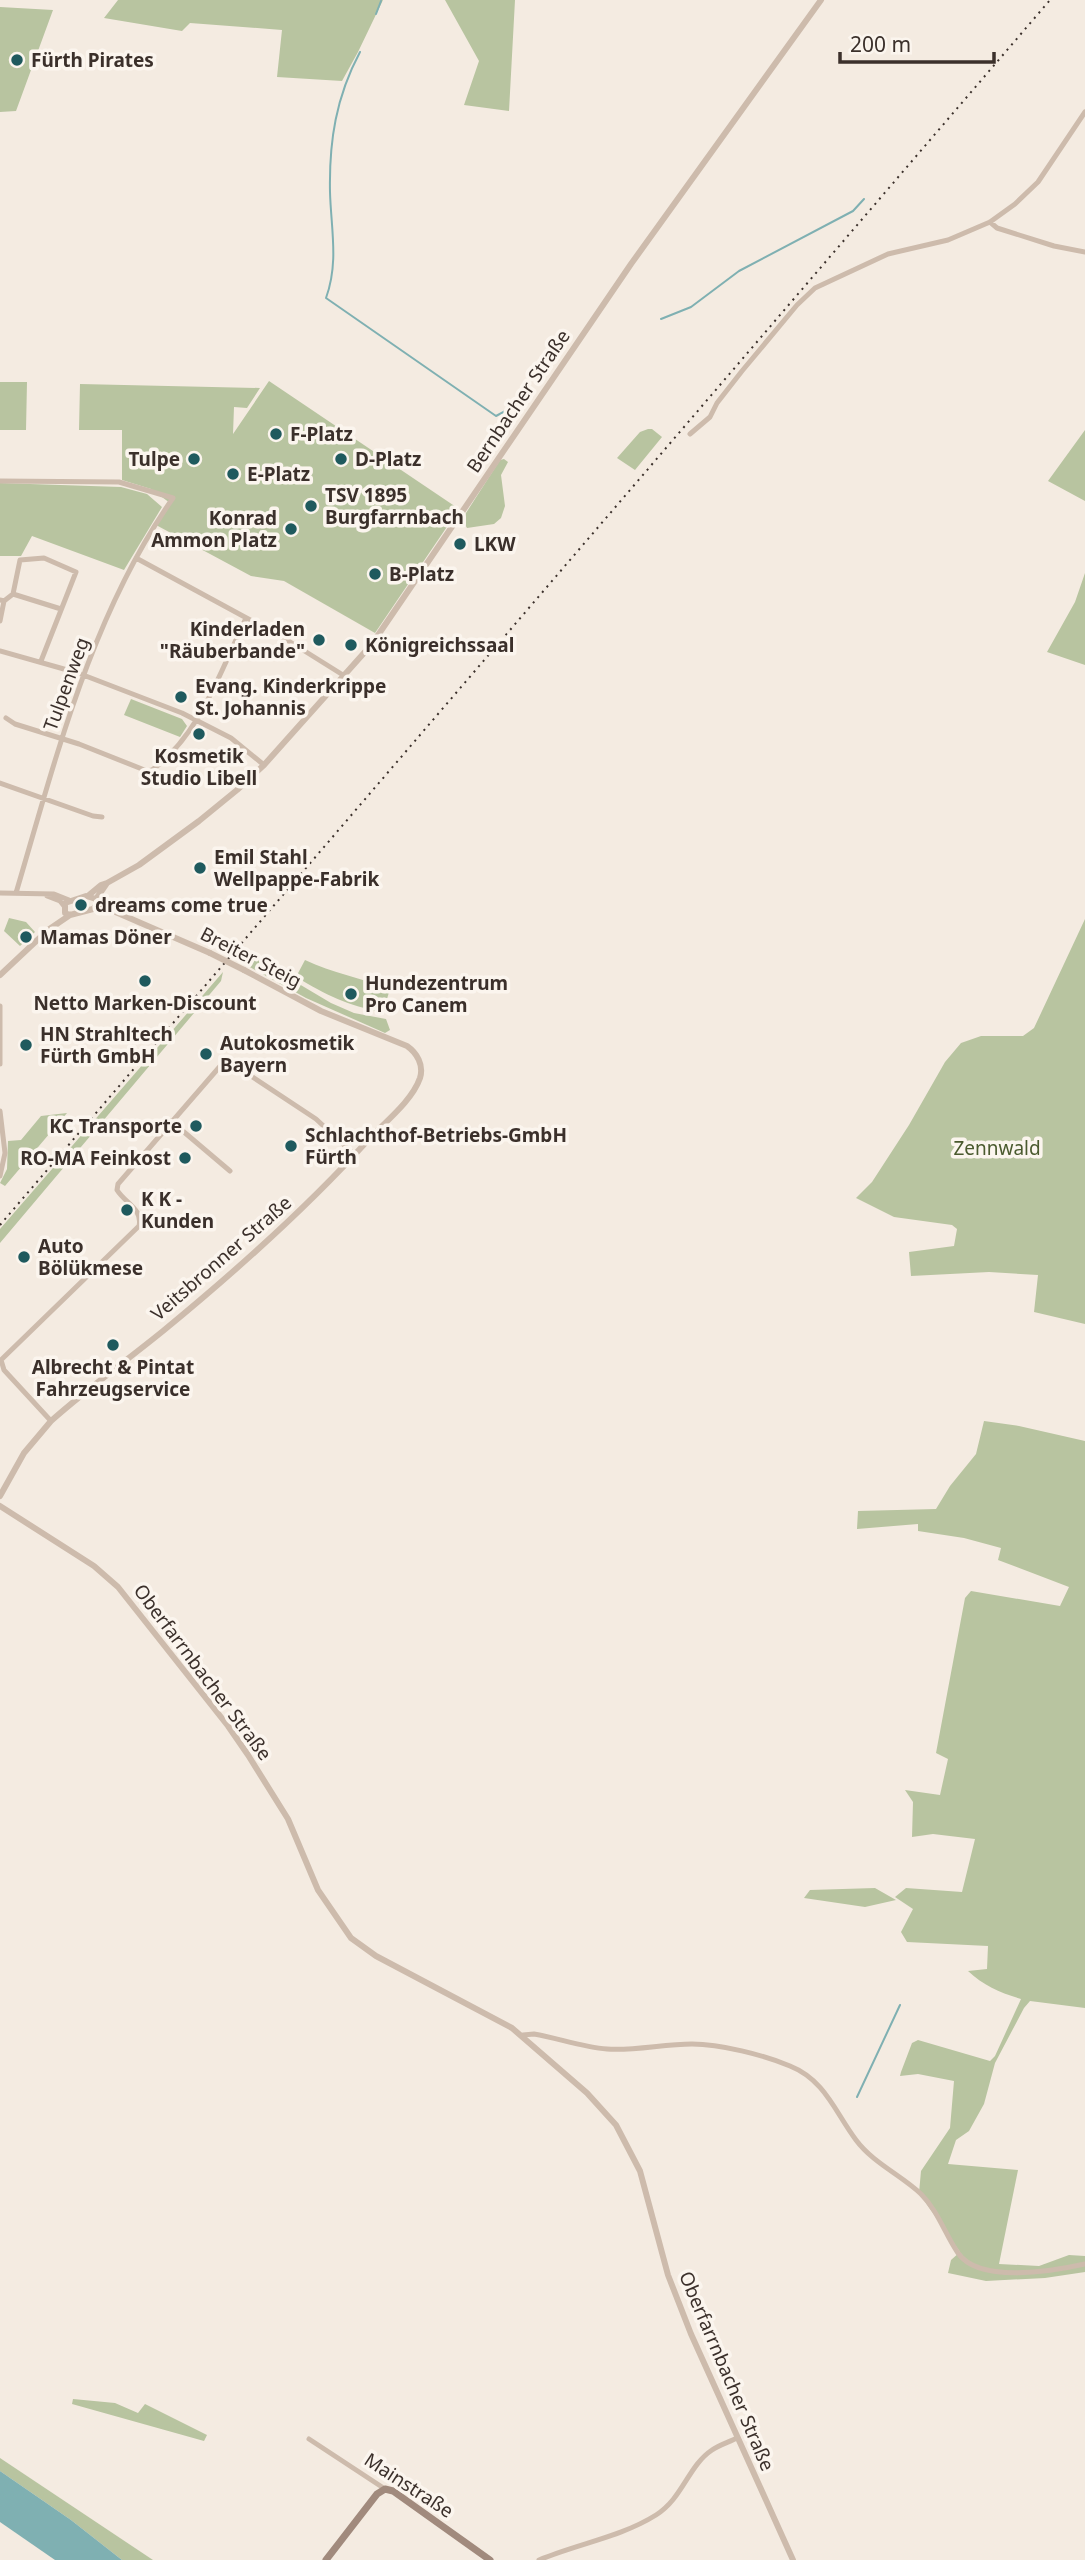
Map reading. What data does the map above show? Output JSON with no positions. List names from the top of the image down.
{
  "streets": {
    "main road": ["Mainstraße"],
    "street": [
      "Bernbacher Straße",
      "Tulpenweg",
      "Breiter Steig",
      "Veitsbronner Straße",
      "Oberfarrnbacher Straße"
    ]
  },
  "crossings": [
    ["Bernbacher Straße", "Breiter Steig"],
    ["Breiter Steig", "Veitsbronner Straße"]
  ],
  "parks": ["Zennwald"],
  "places": [
    "Fürth Pirates",
    "F-Platz",
    "Tulpe",
    "D-Platz",
    "E-Platz",
    "TSV 1895 Burgfarrnbach",
    "Konrad Ammon Platz",
    "LKW",
    "B-Platz",
    "Kinderladen \"Räuberbande\"",
    "Königreichssaal",
    "Evang. Kinderkrippe St. Johannis",
    "Kosmetik Studio Libell",
    "Emil Stahl Wellpappe-Fabrik",
    "dreams come true",
    "Mamas Döner",
    "Netto Marken-Discount",
    "Hundezentrum Pro Canem",
    "HN Strahltech Fürth GmbH",
    "Autokosmetik Bayern",
    "KC Transporte",
    "Schlachthof-Betriebs-GmbH Fürth",
    "RO-MA Feinkost",
    "K K - Kunden",
    "Auto Bölükmese",
    "Albrecht & Pintat Fahrzeugservice"
  ],
  "scale_bar": "200 m"
}
